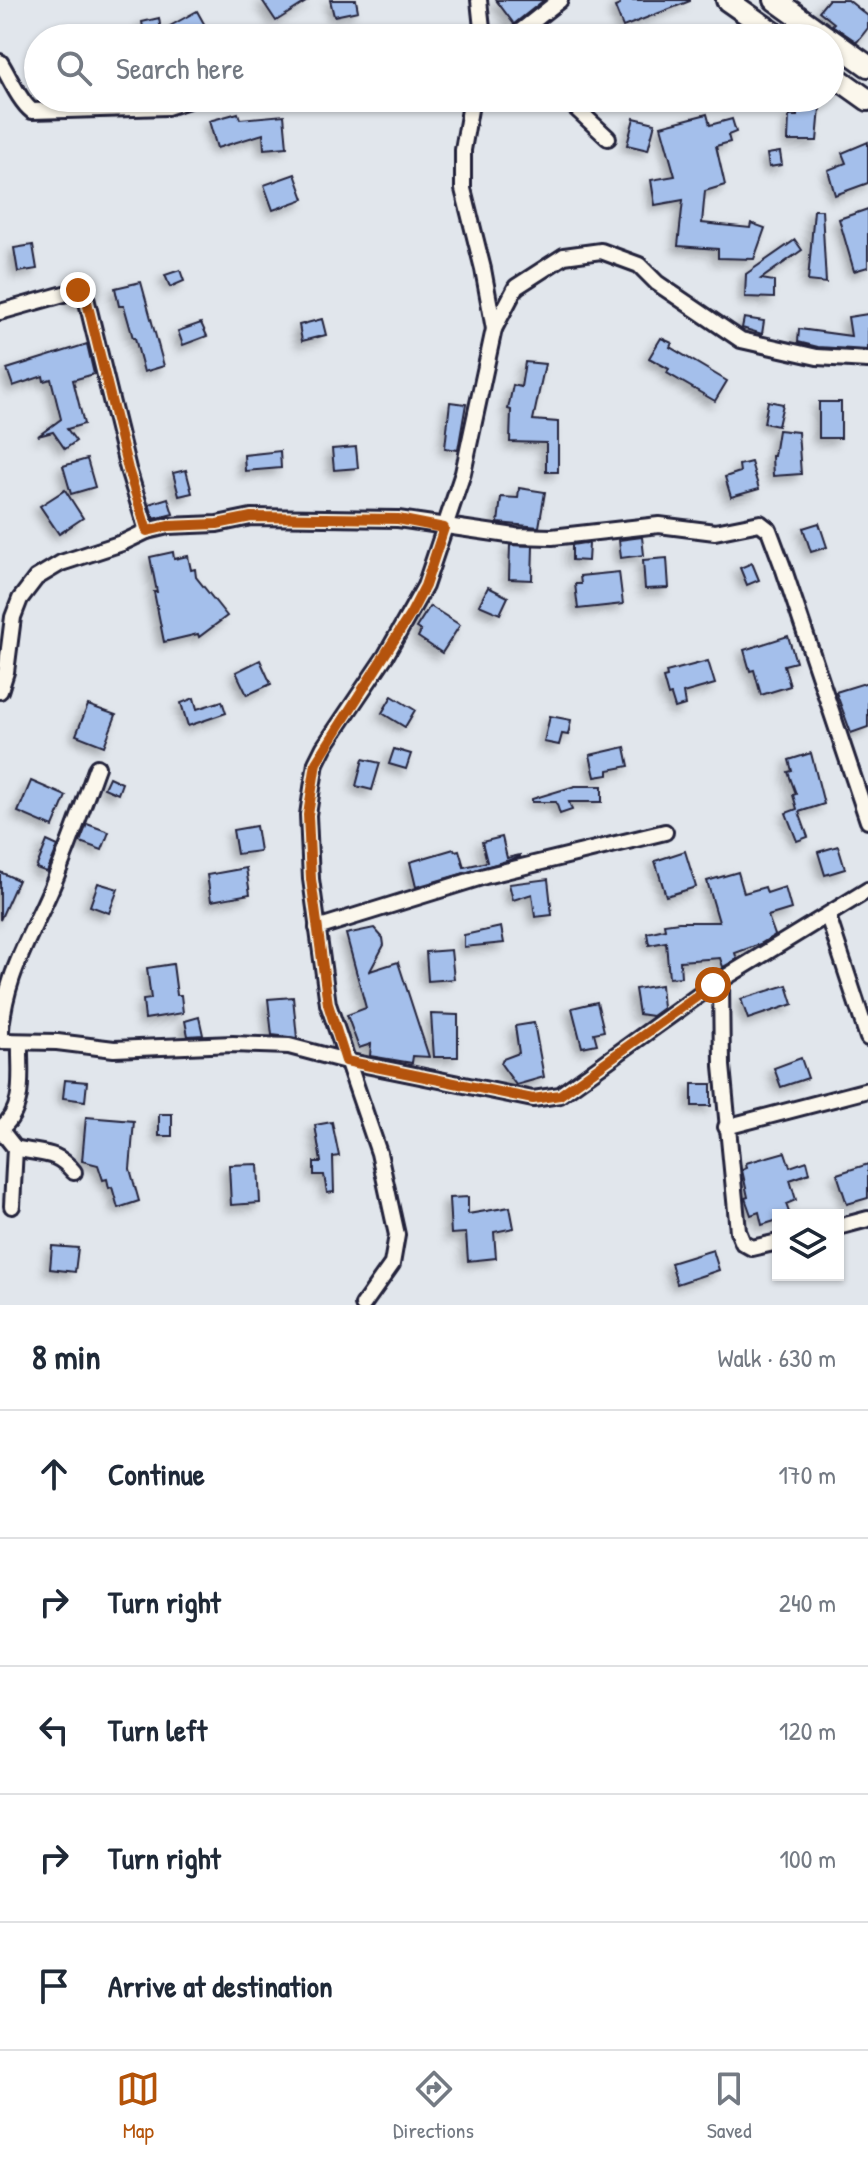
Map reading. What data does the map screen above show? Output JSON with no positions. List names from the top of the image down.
{
  "page": {
    "search": "Search here",
    "heading": ["8 min", "Walk · 630 m"],
    "list": [
      ["Continue", "170 m"],
      ["Turn right", "240 m"],
      ["Turn left", "120 m"],
      ["Turn right", "100 m"],
      "Arrive at destination"
    ],
    "nav": ["Map", "Directions", "Saved"]
  }
}
